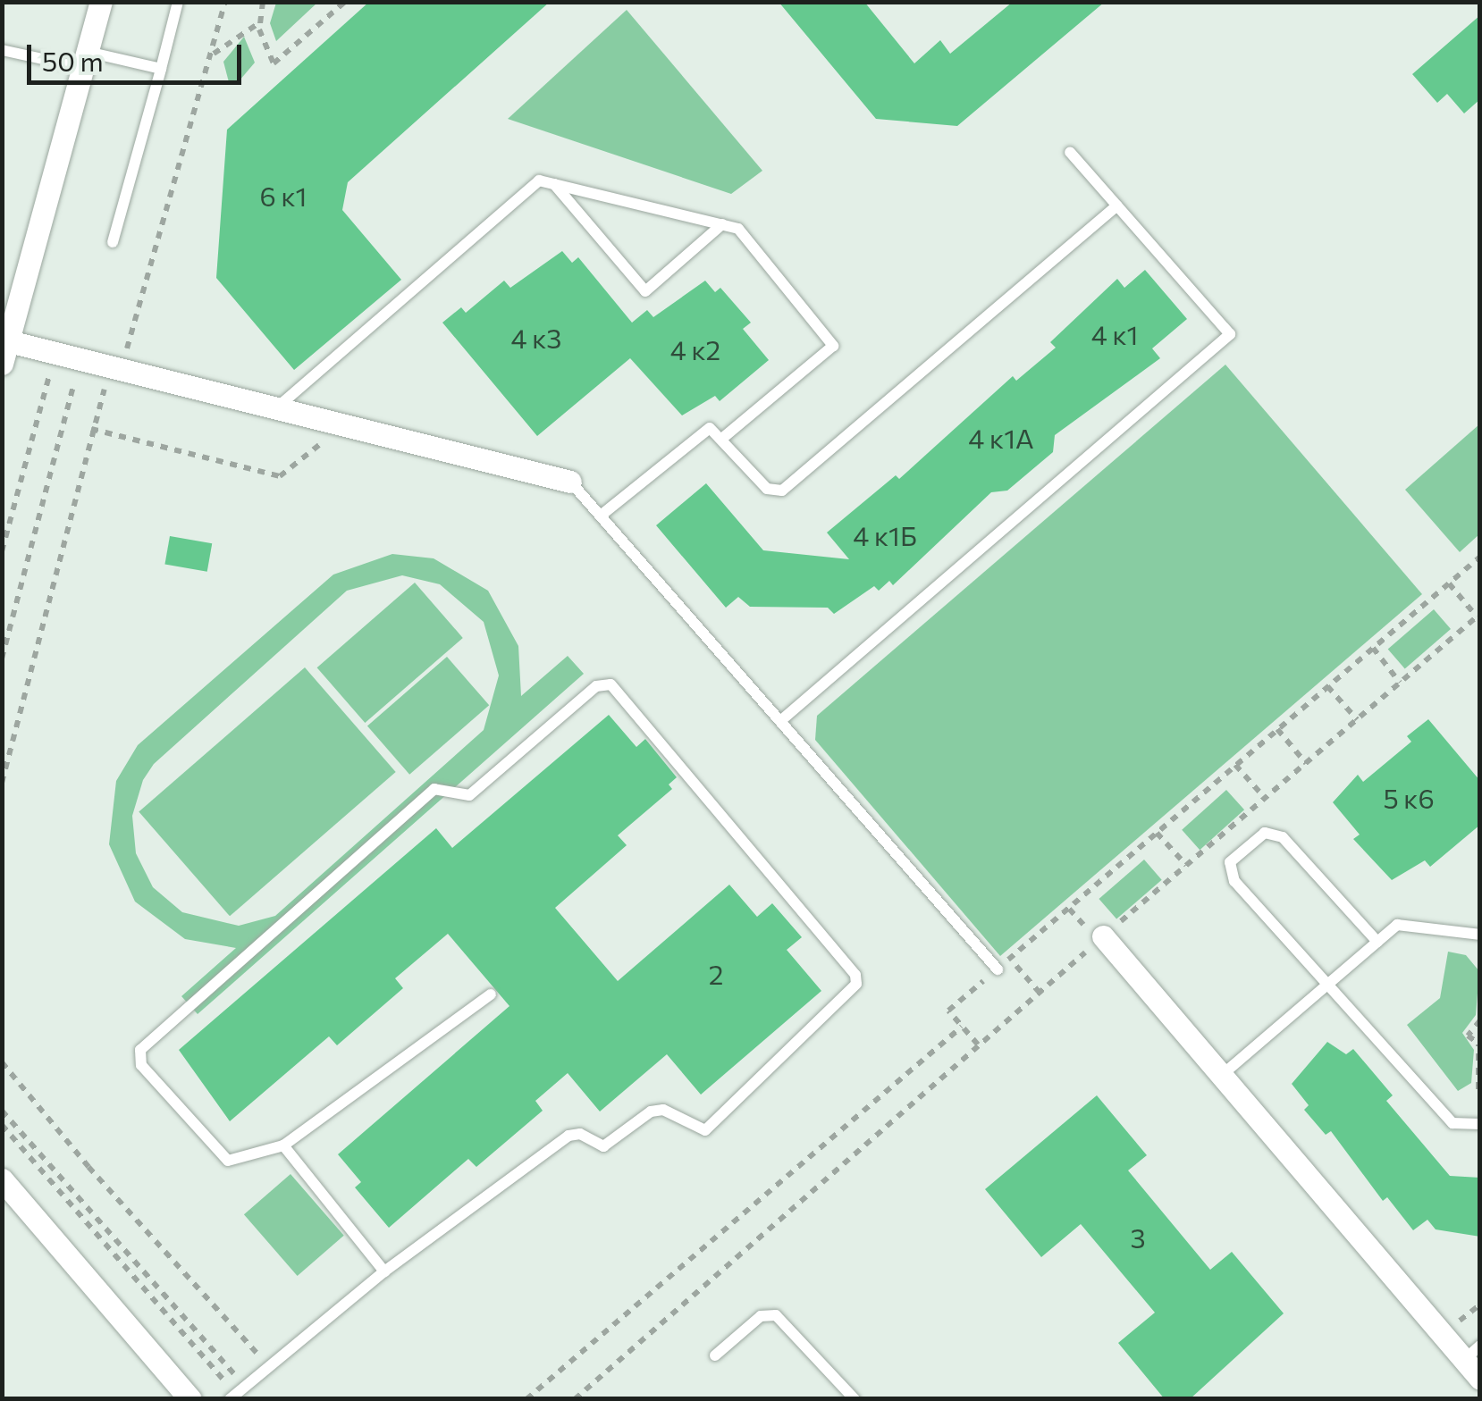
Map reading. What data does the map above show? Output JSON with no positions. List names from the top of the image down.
{
  "house_numbers": [
    "6 к1",
    "4 к1",
    "4 к3",
    "4 к2",
    "4 к1А",
    "4 к1Б",
    "5 к6",
    "2",
    "3"
  ],
  "scale_bar": "50 m"
}
